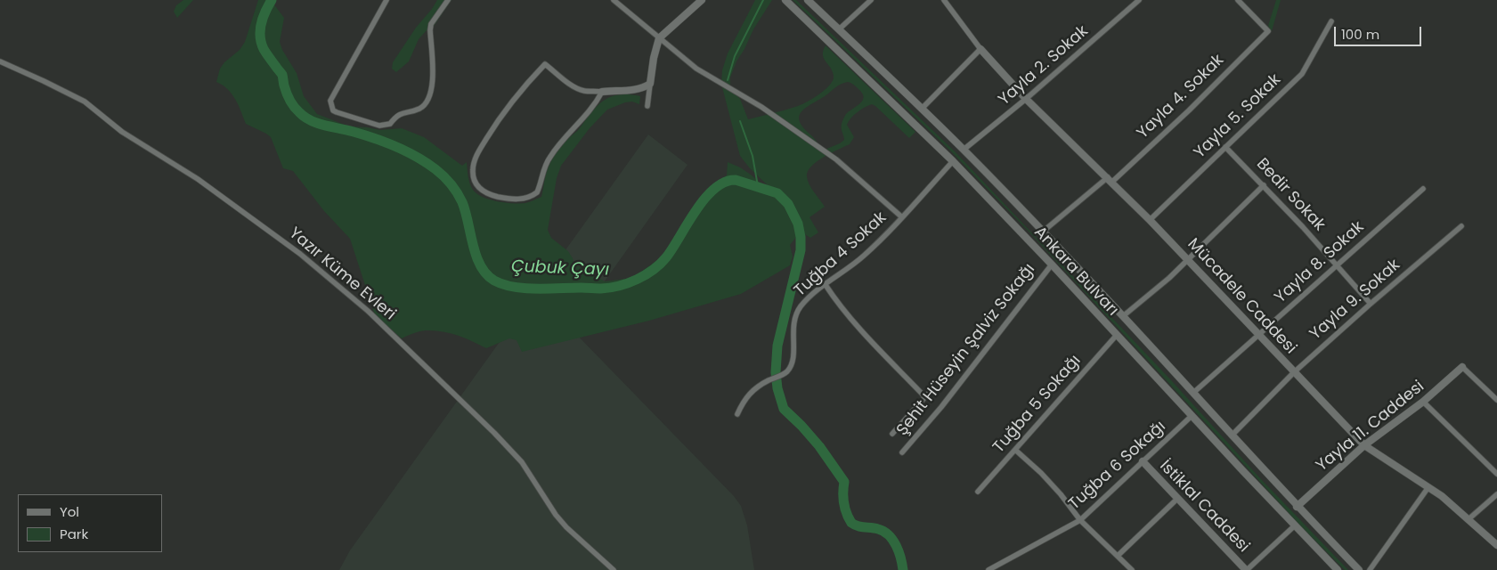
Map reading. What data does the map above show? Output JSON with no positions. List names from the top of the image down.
{
  "streets": {
    "main road": [
      "Ankara Bulvarı",
      "Mücadele Caddesi",
      "Yayla 11. Caddesi",
      "İstiklal Caddesi"
    ],
    "street": [
      "Yayla 2. Sokak",
      "Yayla 4. Sokak",
      "Yayla 5. Sokak",
      "Bedir Sokak",
      "Tuğba 4 Sokak",
      "Yayla 8. Sokak",
      "Yazır Küme Evleri",
      "Yayla 9. Sokak",
      "Şehit Hüseyin Şalviz Sokağı",
      "Tuğba 5 Sokağı",
      "Tuğba 6 Sokağı"
    ]
  },
  "crossings": [
    ["Yayla 2. Sokak", "Ankara Bulvarı"],
    ["Yayla 2. Sokak", "Mücadele Caddesi"],
    ["Yayla 4. Sokak", "Ankara Bulvarı"],
    ["Yayla 4. Sokak", "Mücadele Caddesi"],
    ["Yayla 5. Sokak", "Bedir Sokak"],
    ["Yayla 5. Sokak", "Mücadele Caddesi"],
    ["Bedir Sokak", "Yayla 8. Sokak"],
    ["Bedir Sokak", "Yayla 9. Sokak"],
    ["Tuğba 4 Sokak", "Ankara Bulvarı"],
    ["Yayla 8. Sokak", "Ankara Bulvarı"],
    ["Yayla 8. Sokak", "Mücadele Caddesi"],
    ["Ankara Bulvarı", "Yayla 9. Sokak"],
    ["Ankara Bulvarı", "Şehit Hüseyin Şalviz Sokağı"],
    ["Ankara Bulvarı", "Tuğba 5 Sokağı"],
    ["Ankara Bulvarı", "Yayla 11. Caddesi"],
    ["Ankara Bulvarı", "Tuğba 6 Sokağı"],
    ["Mücadele Caddesi", "Yayla 9. Sokak"],
    ["Mücadele Caddesi", "Yayla 11. Caddesi"],
    ["Tuğba 6 Sokağı", "İstiklal Caddesi"]
  ],
  "water": ["Çubuk Çayı"],
  "legend": ["Yol", "Park"],
  "scale_bar": "100 m"
}
